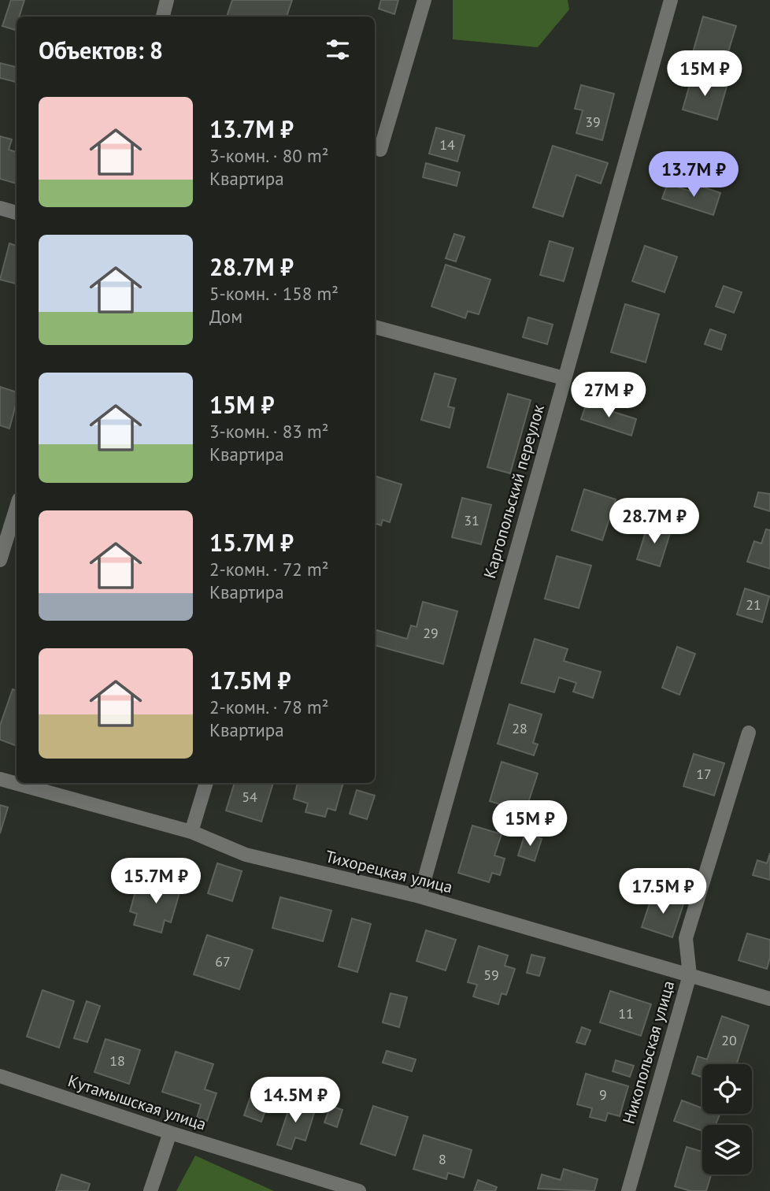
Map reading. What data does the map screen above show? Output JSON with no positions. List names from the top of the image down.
{
  "streets": {
    "street": [
      "Каргопольский переулок",
      "Тихорецкая улица",
      "Никопольская улица",
      "Кутамышская улица"
    ]
  },
  "crossings": [
    ["Каргопольский переулок", "Тихорецкая улица"],
    ["Тихорецкая улица", "Никопольская улица"]
  ],
  "house_numbers": [
    "39",
    "14",
    "31",
    "21",
    "29",
    "28",
    "17",
    "54",
    "67",
    "59",
    "11",
    "20",
    "18",
    "9",
    "8"
  ],
  "page": {
    "heading": "Объектов: 8",
    "price": [
      "15M ₽",
      "13.7M ₽",
      "27M ₽",
      "28.7M ₽",
      "15M ₽",
      "15.7M ₽",
      "17.5M ₽",
      "14.5M ₽"
    ],
    "list": [
      {
        "name": "13.7M ₽",
        "note": "3-комн. · 80 m² · Квартира"
      },
      {
        "name": "28.7M ₽",
        "note": "5-комн. · 158 m² · Дом"
      },
      {
        "name": "15M ₽",
        "note": "3-комн. · 83 m² · Квартира"
      },
      {
        "name": "15.7M ₽",
        "note": "2-комн. · 72 m² · Квартира"
      },
      {
        "name": "17.5M ₽",
        "note": "2-комн. · 78 m² · Квартира"
      }
    ]
  }
}
